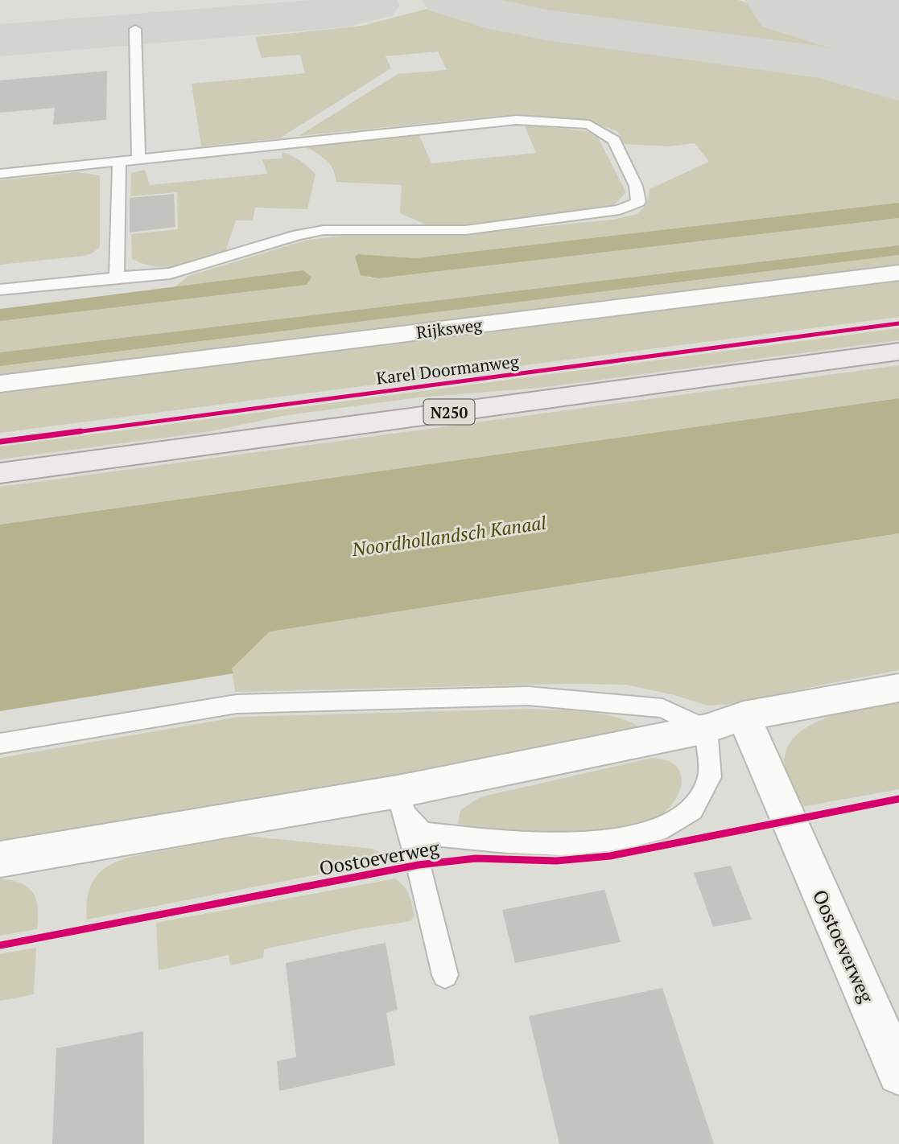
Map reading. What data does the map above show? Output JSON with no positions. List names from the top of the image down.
{
  "streets": {
    "main road": ["N250"],
    "street": ["Rijksweg", "Oostoeverweg"],
    "cycle path": ["Karel Doormanweg"]
  },
  "water": ["Noordhollandsch Kanaal"]
}
